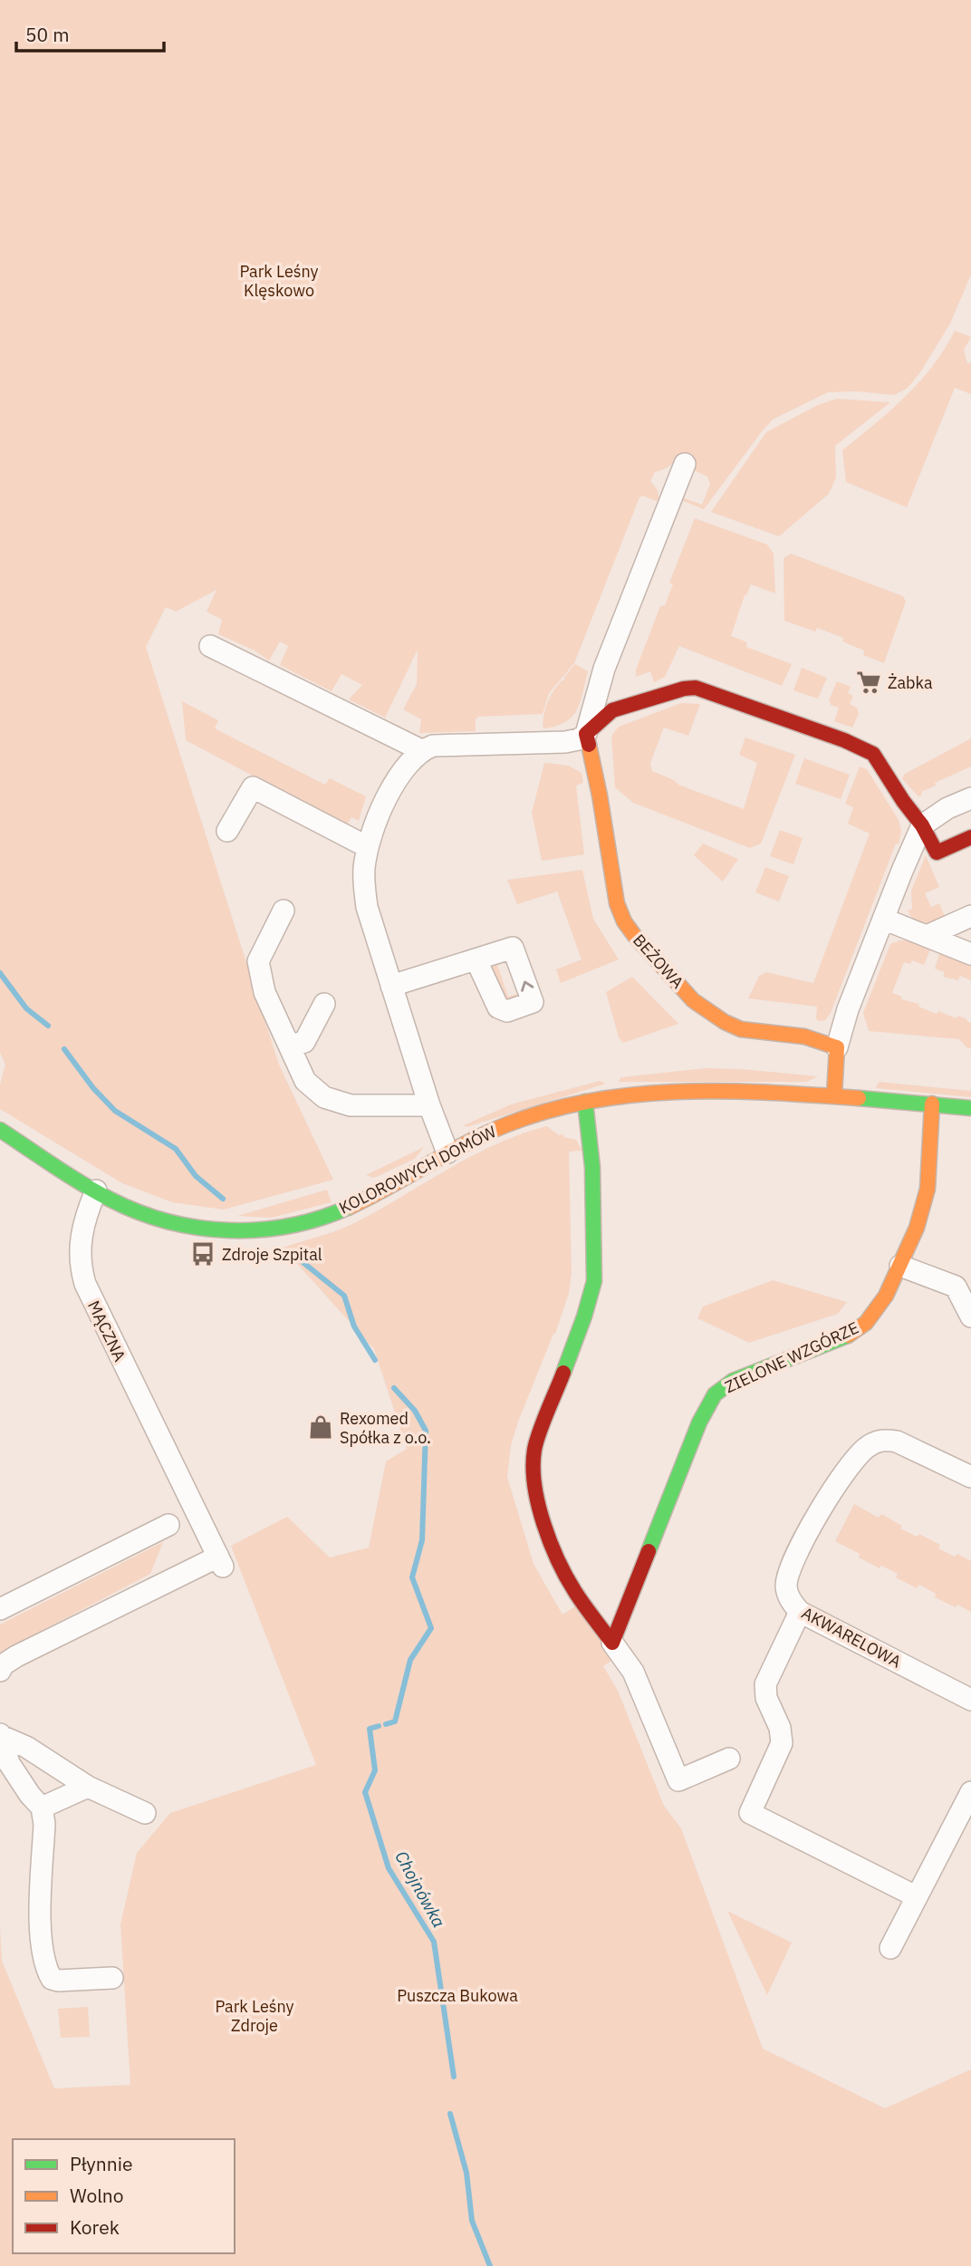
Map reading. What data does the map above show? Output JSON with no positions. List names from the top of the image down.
{
  "streets": {
    "street": [
      "BEŻOWA",
      "KOLOROWYCH DOMÓW",
      "MĄCZNA",
      "ZIELONE WZGÓRZE",
      "AKWARELOWA"
    ]
  },
  "crossings": [
    ["KOLOROWYCH DOMÓW", "MĄCZNA"],
    ["KOLOROWYCH DOMÓW", "ZIELONE WZGÓRZE"]
  ],
  "water": ["Chojnówka"],
  "parks": ["Park Leśny Klęskowo", "Puszcza Bukowa", "Park Leśny Zdroje"],
  "places": {
    "supermarket": ["Żabka"],
    "bus stop": ["Zdroje Szpital"],
    "shop": ["Rexomed Spółka z o.o."]
  },
  "legend": ["Płynnie", "Wolno", "Korek"],
  "scale_bar": "50 m"
}
